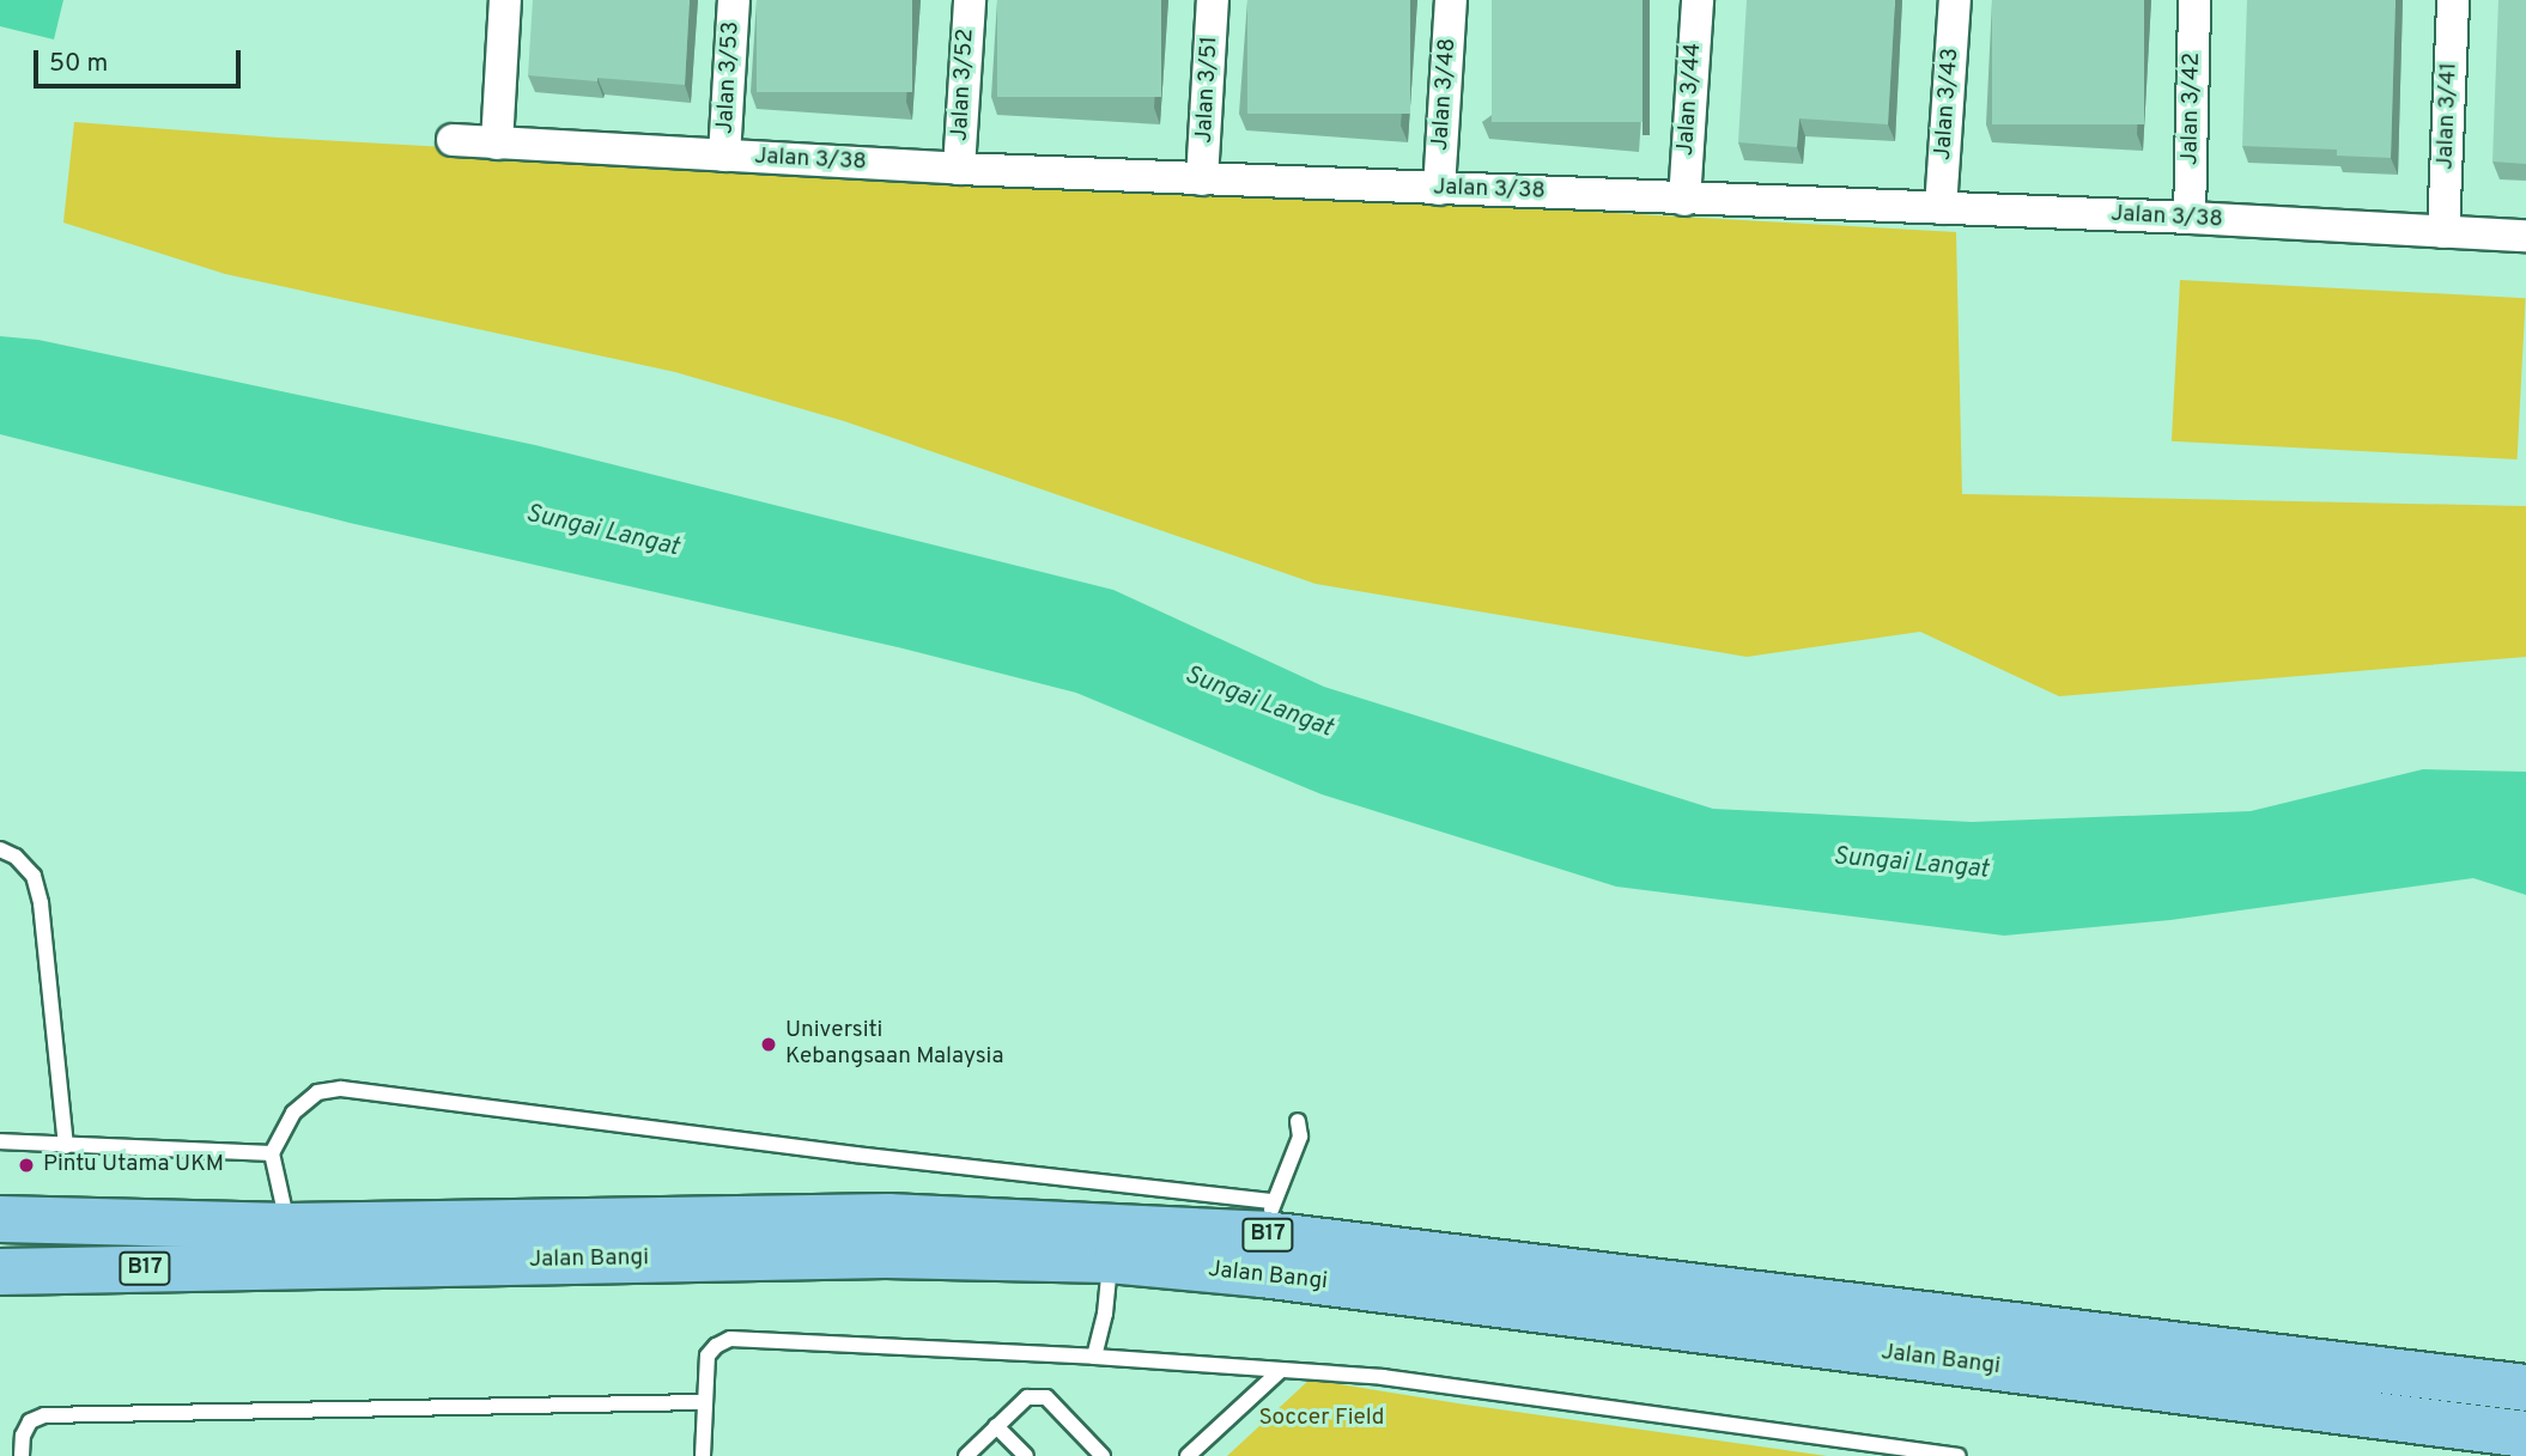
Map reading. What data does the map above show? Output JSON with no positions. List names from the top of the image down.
{
  "streets": {
    "main road": ["B17", "Jalan Bangi"],
    "street": [
      "Jalan 3/53",
      "Jalan 3/52",
      "Jalan 3/51",
      "Jalan 3/48",
      "Jalan 3/44",
      "Jalan 3/43",
      "Jalan 3/42",
      "Jalan 3/41",
      "Jalan 3/38"
    ]
  },
  "crossings": [
    ["Jalan 3/53", "Jalan 3/38"],
    ["Jalan 3/52", "Jalan 3/38"],
    ["Jalan 3/51", "Jalan 3/38"],
    ["Jalan 3/48", "Jalan 3/38"],
    ["Jalan 3/44", "Jalan 3/38"],
    ["Jalan 3/43", "Jalan 3/38"],
    ["Jalan 3/42", "Jalan 3/38"],
    ["Jalan 3/41", "Jalan 3/38"]
  ],
  "water": ["Sungai Langat"],
  "parks": ["Soccer Field"],
  "places": ["Universiti Kebangsaan Malaysia", "Pintu Utama UKM"],
  "scale_bar": "50 m"
}
